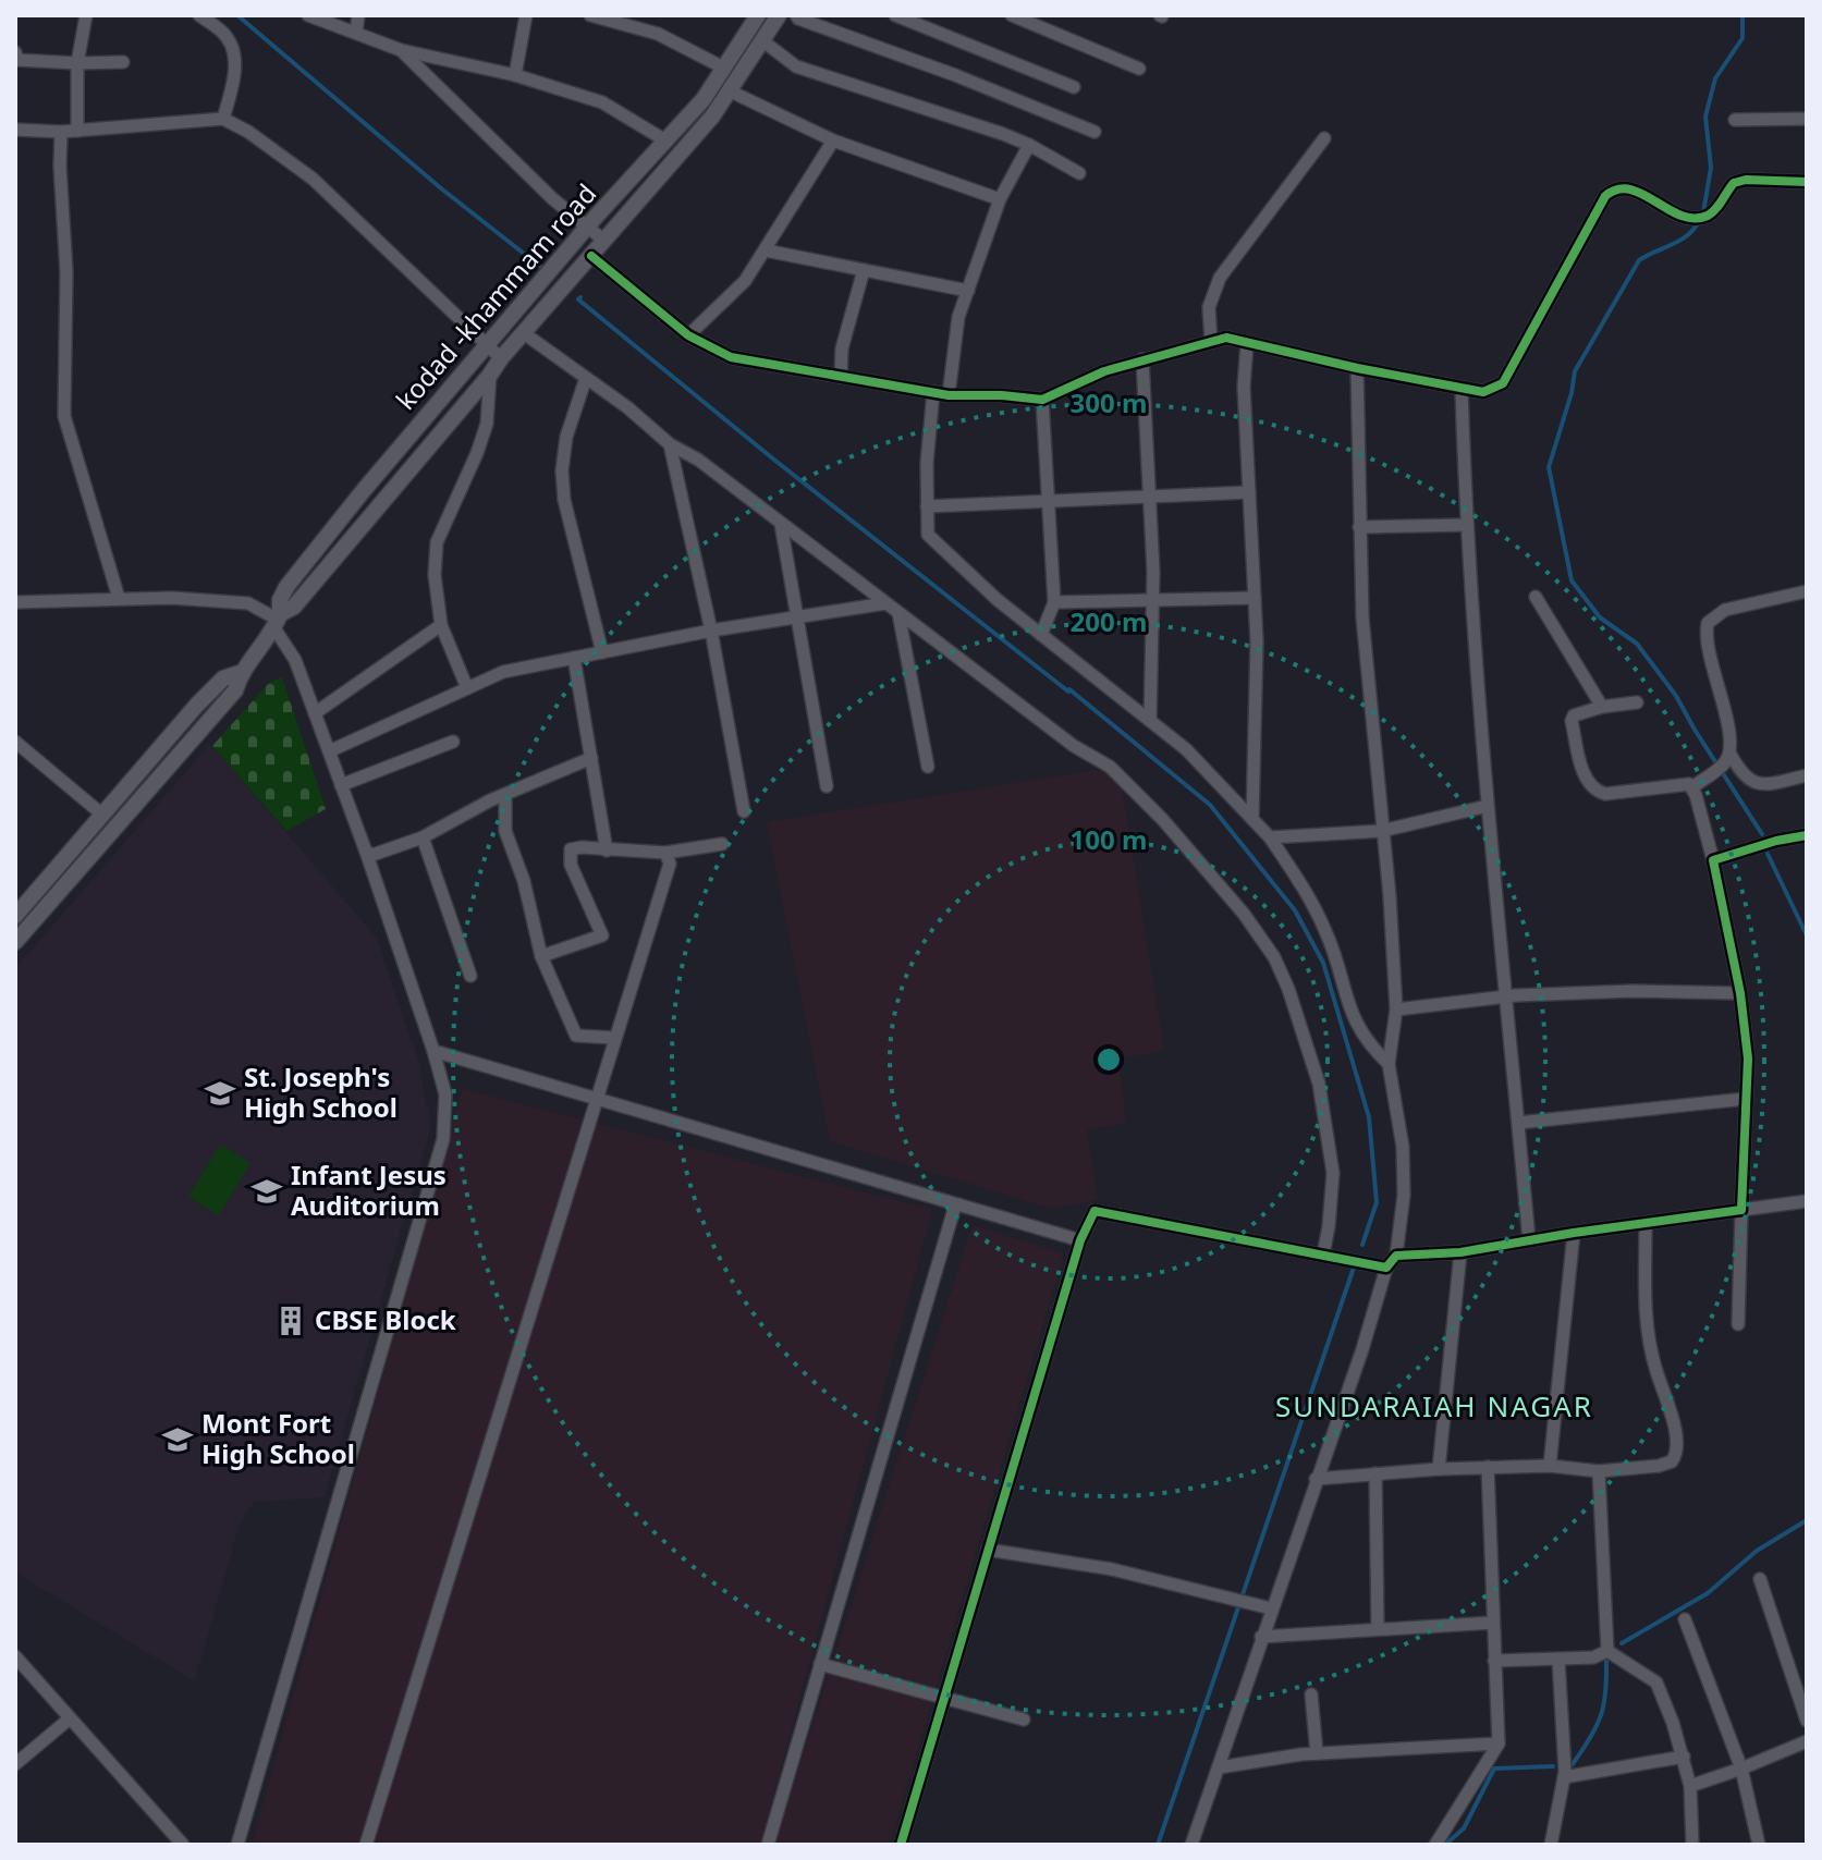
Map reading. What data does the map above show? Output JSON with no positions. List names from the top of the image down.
{
  "streets": {
    "main road": ["kodad -khammam road"]
  },
  "districts": ["SUNDARAIAH NAGAR"],
  "places": {
    "school or university": ["St. Joseph's High School", "Infant Jesus Auditorium", "Mont Fort High School"],
    "building": ["CBSE Block"]
  },
  "rings": ["300 m", "200 m", "100 m"]
}
